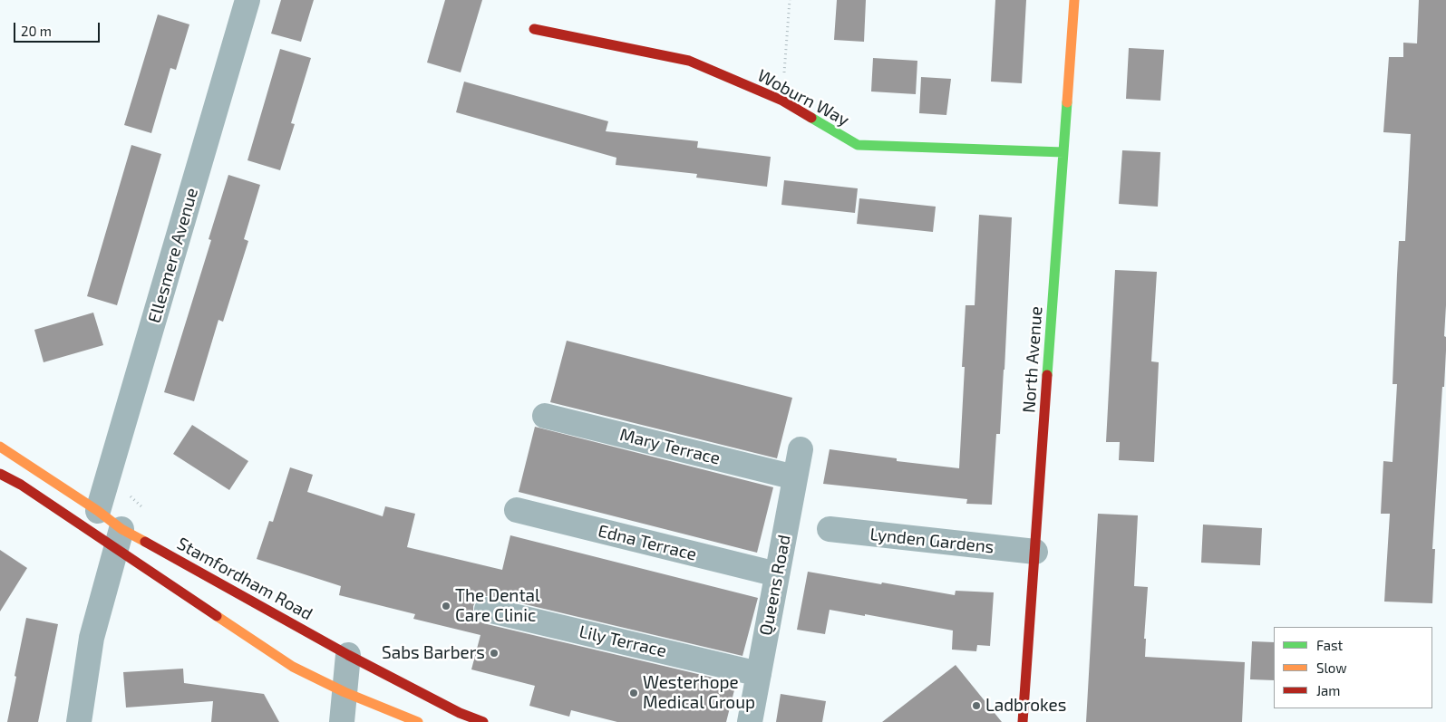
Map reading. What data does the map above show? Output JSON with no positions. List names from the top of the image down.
{
  "streets": {
    "street": [
      "Woburn Way",
      "Ellesmere Avenue",
      "North Avenue",
      "Mary Terrace",
      "Lynden Gardens",
      "Edna Terrace",
      "Stamfordham Road",
      "Queens Road",
      "Lily Terrace"
    ]
  },
  "crossings": [
    ["Woburn Way", "North Avenue"],
    ["Ellesmere Avenue", "Stamfordham Road"],
    ["North Avenue", "Lynden Gardens"],
    ["Mary Terrace", "Queens Road"],
    ["Edna Terrace", "Queens Road"],
    ["Queens Road", "Lily Terrace"]
  ],
  "places": [
    "The Dental Care Clinic",
    "Sabs Barbers",
    "Westerhope Medical Group",
    "Ladbrokes"
  ],
  "legend": ["Fast", "Slow", "Jam"],
  "scale_bar": "20 m"
}
